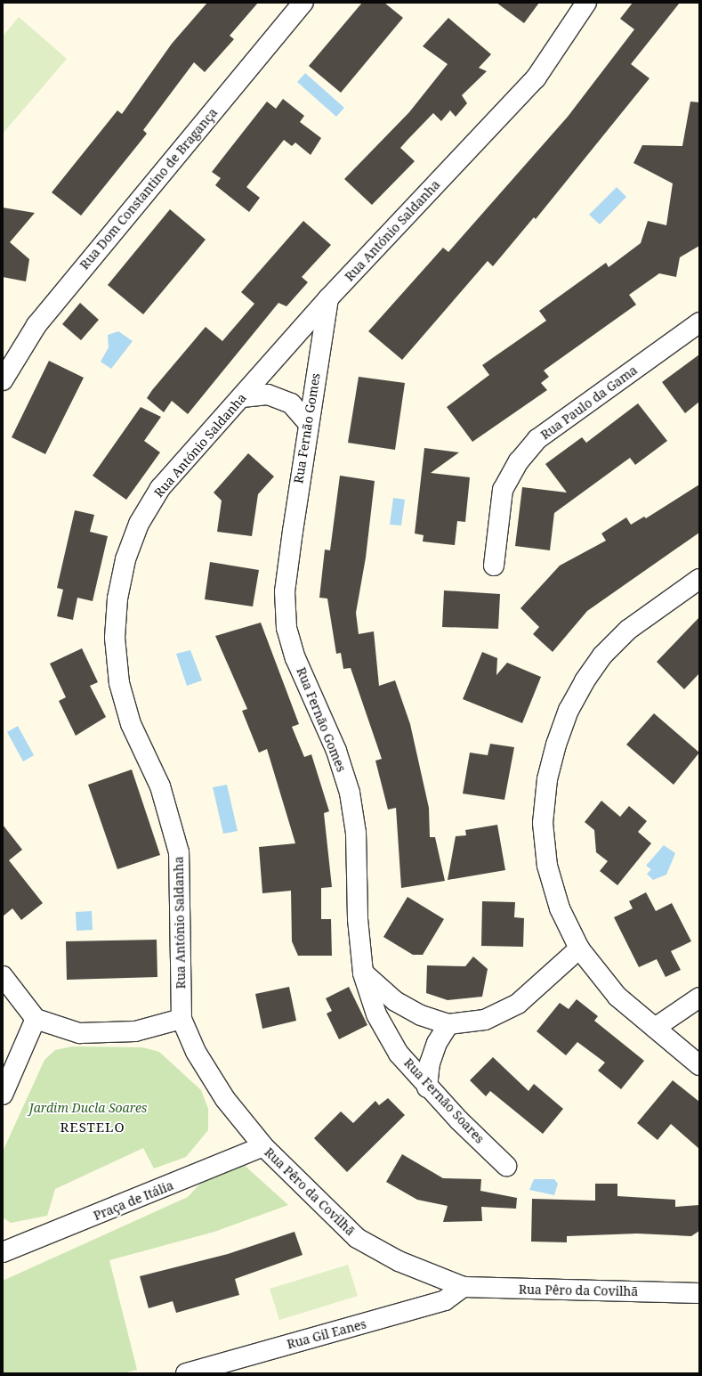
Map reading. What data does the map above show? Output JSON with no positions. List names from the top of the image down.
{
  "streets": {
    "street": [
      "Rua Dom Constantino de Bragança",
      "Rua António Saldanha",
      "Rua Paulo da Gama",
      "Rua Fernão Gomes",
      "Rua Fernão Soares",
      "Rua Pêro da Covilhã",
      "Praça de Itália",
      "Rua Gil Eanes"
    ]
  },
  "crossings": [
    ["Rua António Saldanha", "Rua Fernão Gomes"],
    ["Rua António Saldanha", "Rua Pêro da Covilhã"],
    ["Rua Fernão Gomes", "Rua Fernão Soares"],
    ["Rua Pêro da Covilhã", "Praça de Itália"],
    ["Rua Pêro da Covilhã", "Rua Gil Eanes"]
  ],
  "districts": ["RESTELO"],
  "parks": ["Jardim Ducla Soares"]
}
